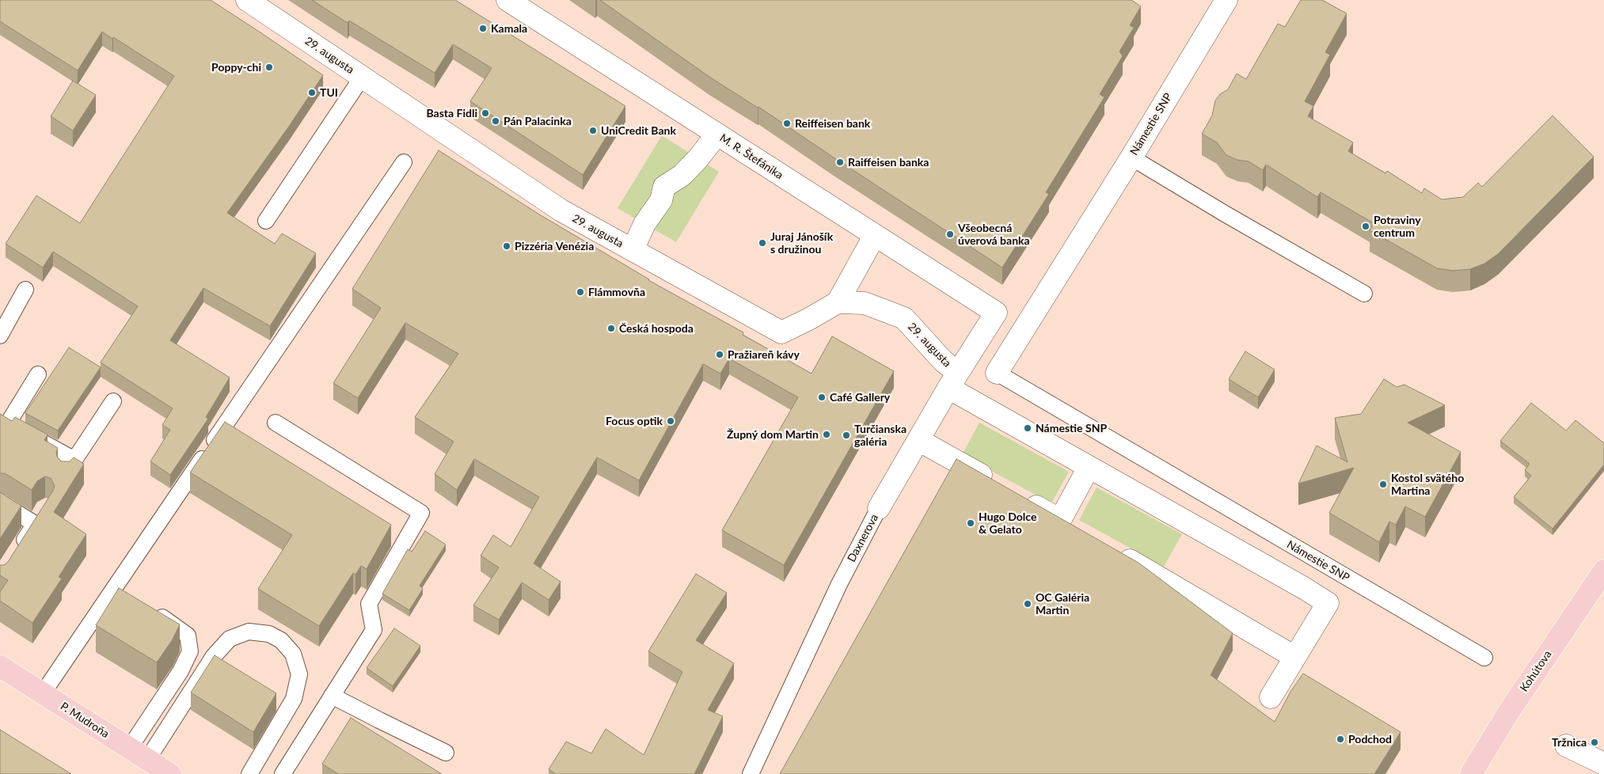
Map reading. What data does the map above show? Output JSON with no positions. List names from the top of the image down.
{
  "streets": {
    "main road": ["Kohútova", "P. Mudroňa"],
    "street": [
      "29. augusta",
      "Námestie SNP",
      "M. R. Štefánika",
      "Daxnerova"
    ]
  },
  "crossings": [
    ["29. augusta", "Daxnerova"],
    ["M. R. Štefánika", "Daxnerova"]
  ],
  "places": [
    "Kamala",
    "Poppy-chi",
    "TUI",
    "Basta Fidli",
    "Pán Palacinka",
    "Reiffeisen bank",
    "UniCredit Bank",
    "Raiffeisen banka",
    "Potraviny centrum",
    "Všeobecná úverová banka",
    "Juraj Jánošík s družinou",
    "Pizzéria Venézia",
    "Flámmovňa",
    "Česká hospoda",
    "Pražiareň kávy",
    "Café Gallery",
    "Focus optik",
    "Námestie SNP",
    "Župný dom Martin",
    "Turčianska galéria",
    "Kostol svätého Martina",
    "Hugo Dolce & Gelato",
    "OC Galéria Martin",
    "Podchod",
    "Tržnica"
  ]
}
